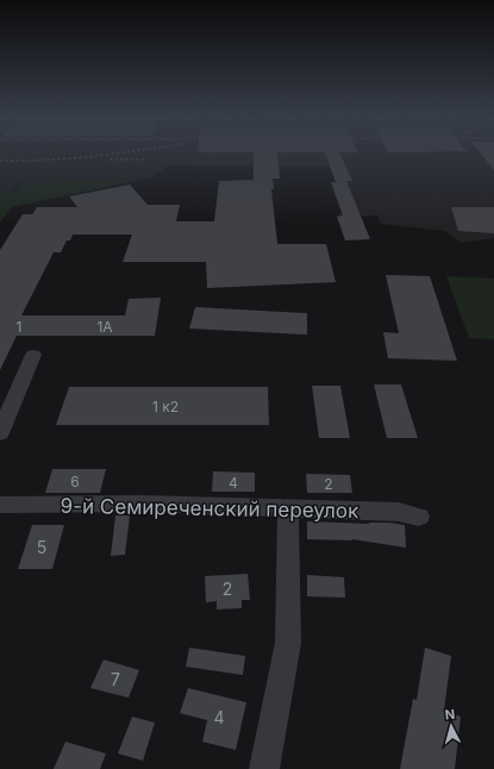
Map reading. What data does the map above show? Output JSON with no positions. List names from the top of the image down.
{
  "streets": {
    "street": ["9-й Семиреченский переулок"]
  },
  "house_numbers": [
    "1",
    "1А",
    "1 к2",
    "6",
    "4",
    "2",
    "5",
    "2",
    "7",
    "4"
  ],
  "north": "top"
}
